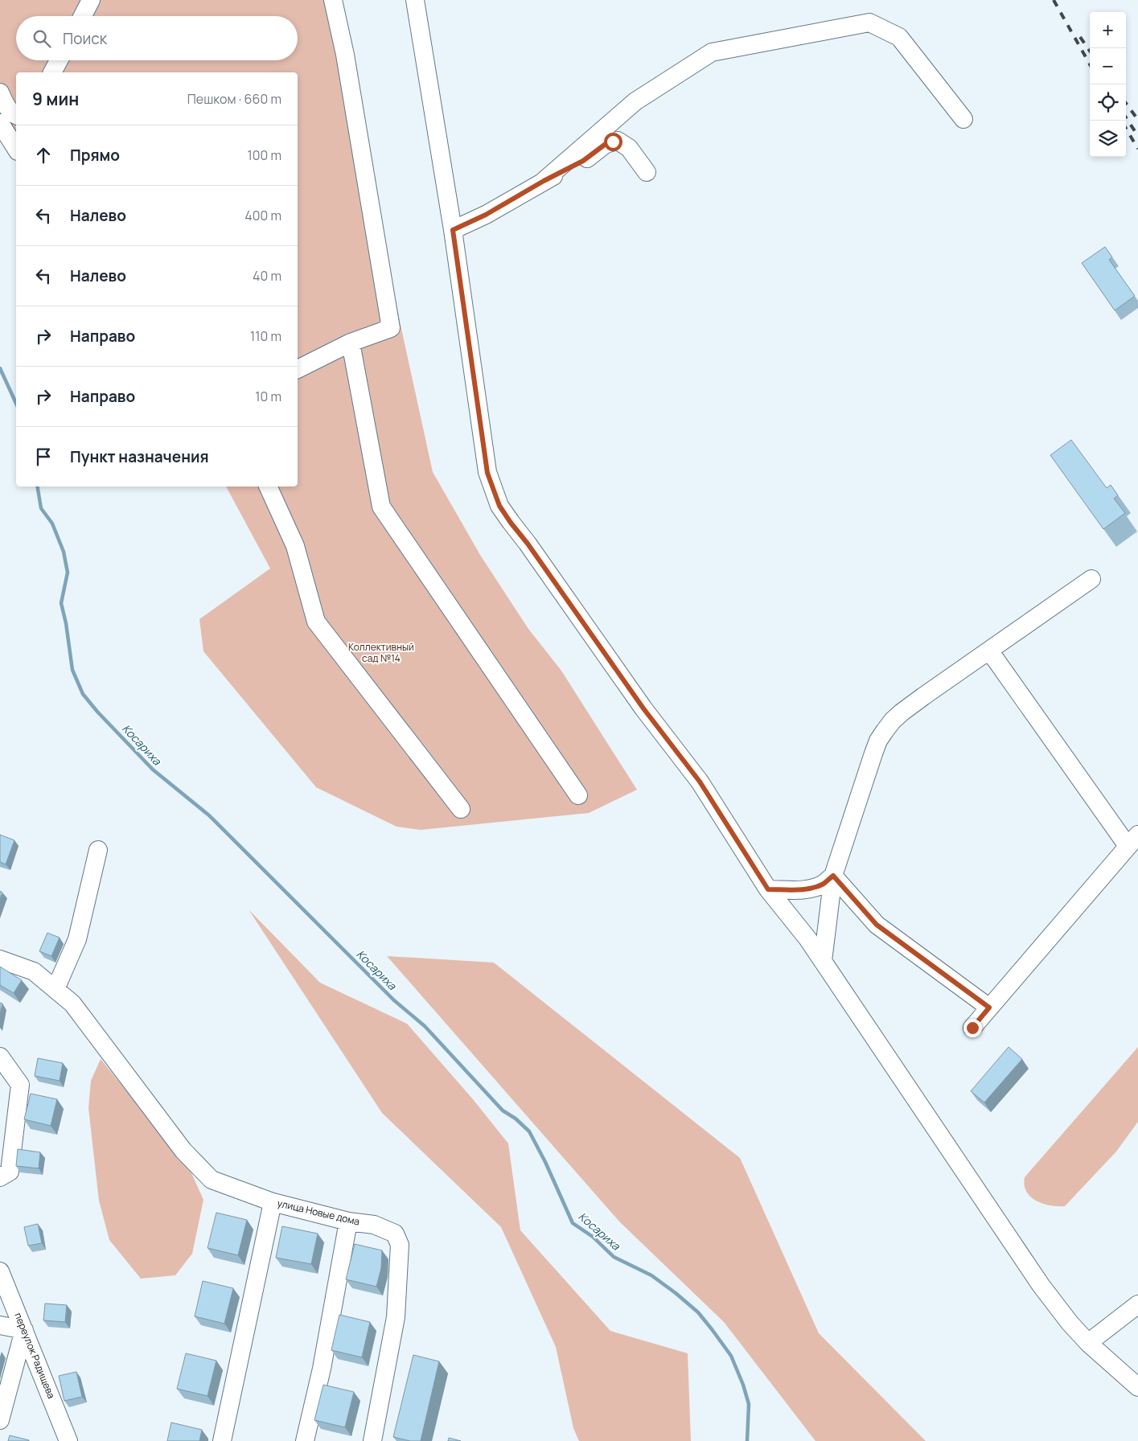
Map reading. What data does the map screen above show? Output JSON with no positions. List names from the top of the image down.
{
  "streets": {
    "street": ["улица Новые дома", "переулок Радищева"]
  },
  "water": ["Косариха"],
  "parks": ["Коллективный сад №14"],
  "page": {
    "map_buttons": ["+", "−"],
    "search": "Поиск",
    "heading": ["9 мин", "Пешком · 660 m"],
    "list": [
      ["Прямо", "100 m"],
      ["Налево", "400 m"],
      ["Налево", "40 m"],
      ["Направо", "110 m"],
      ["Направо", "10 m"],
      "Пункт назначения"
    ]
  }
}
